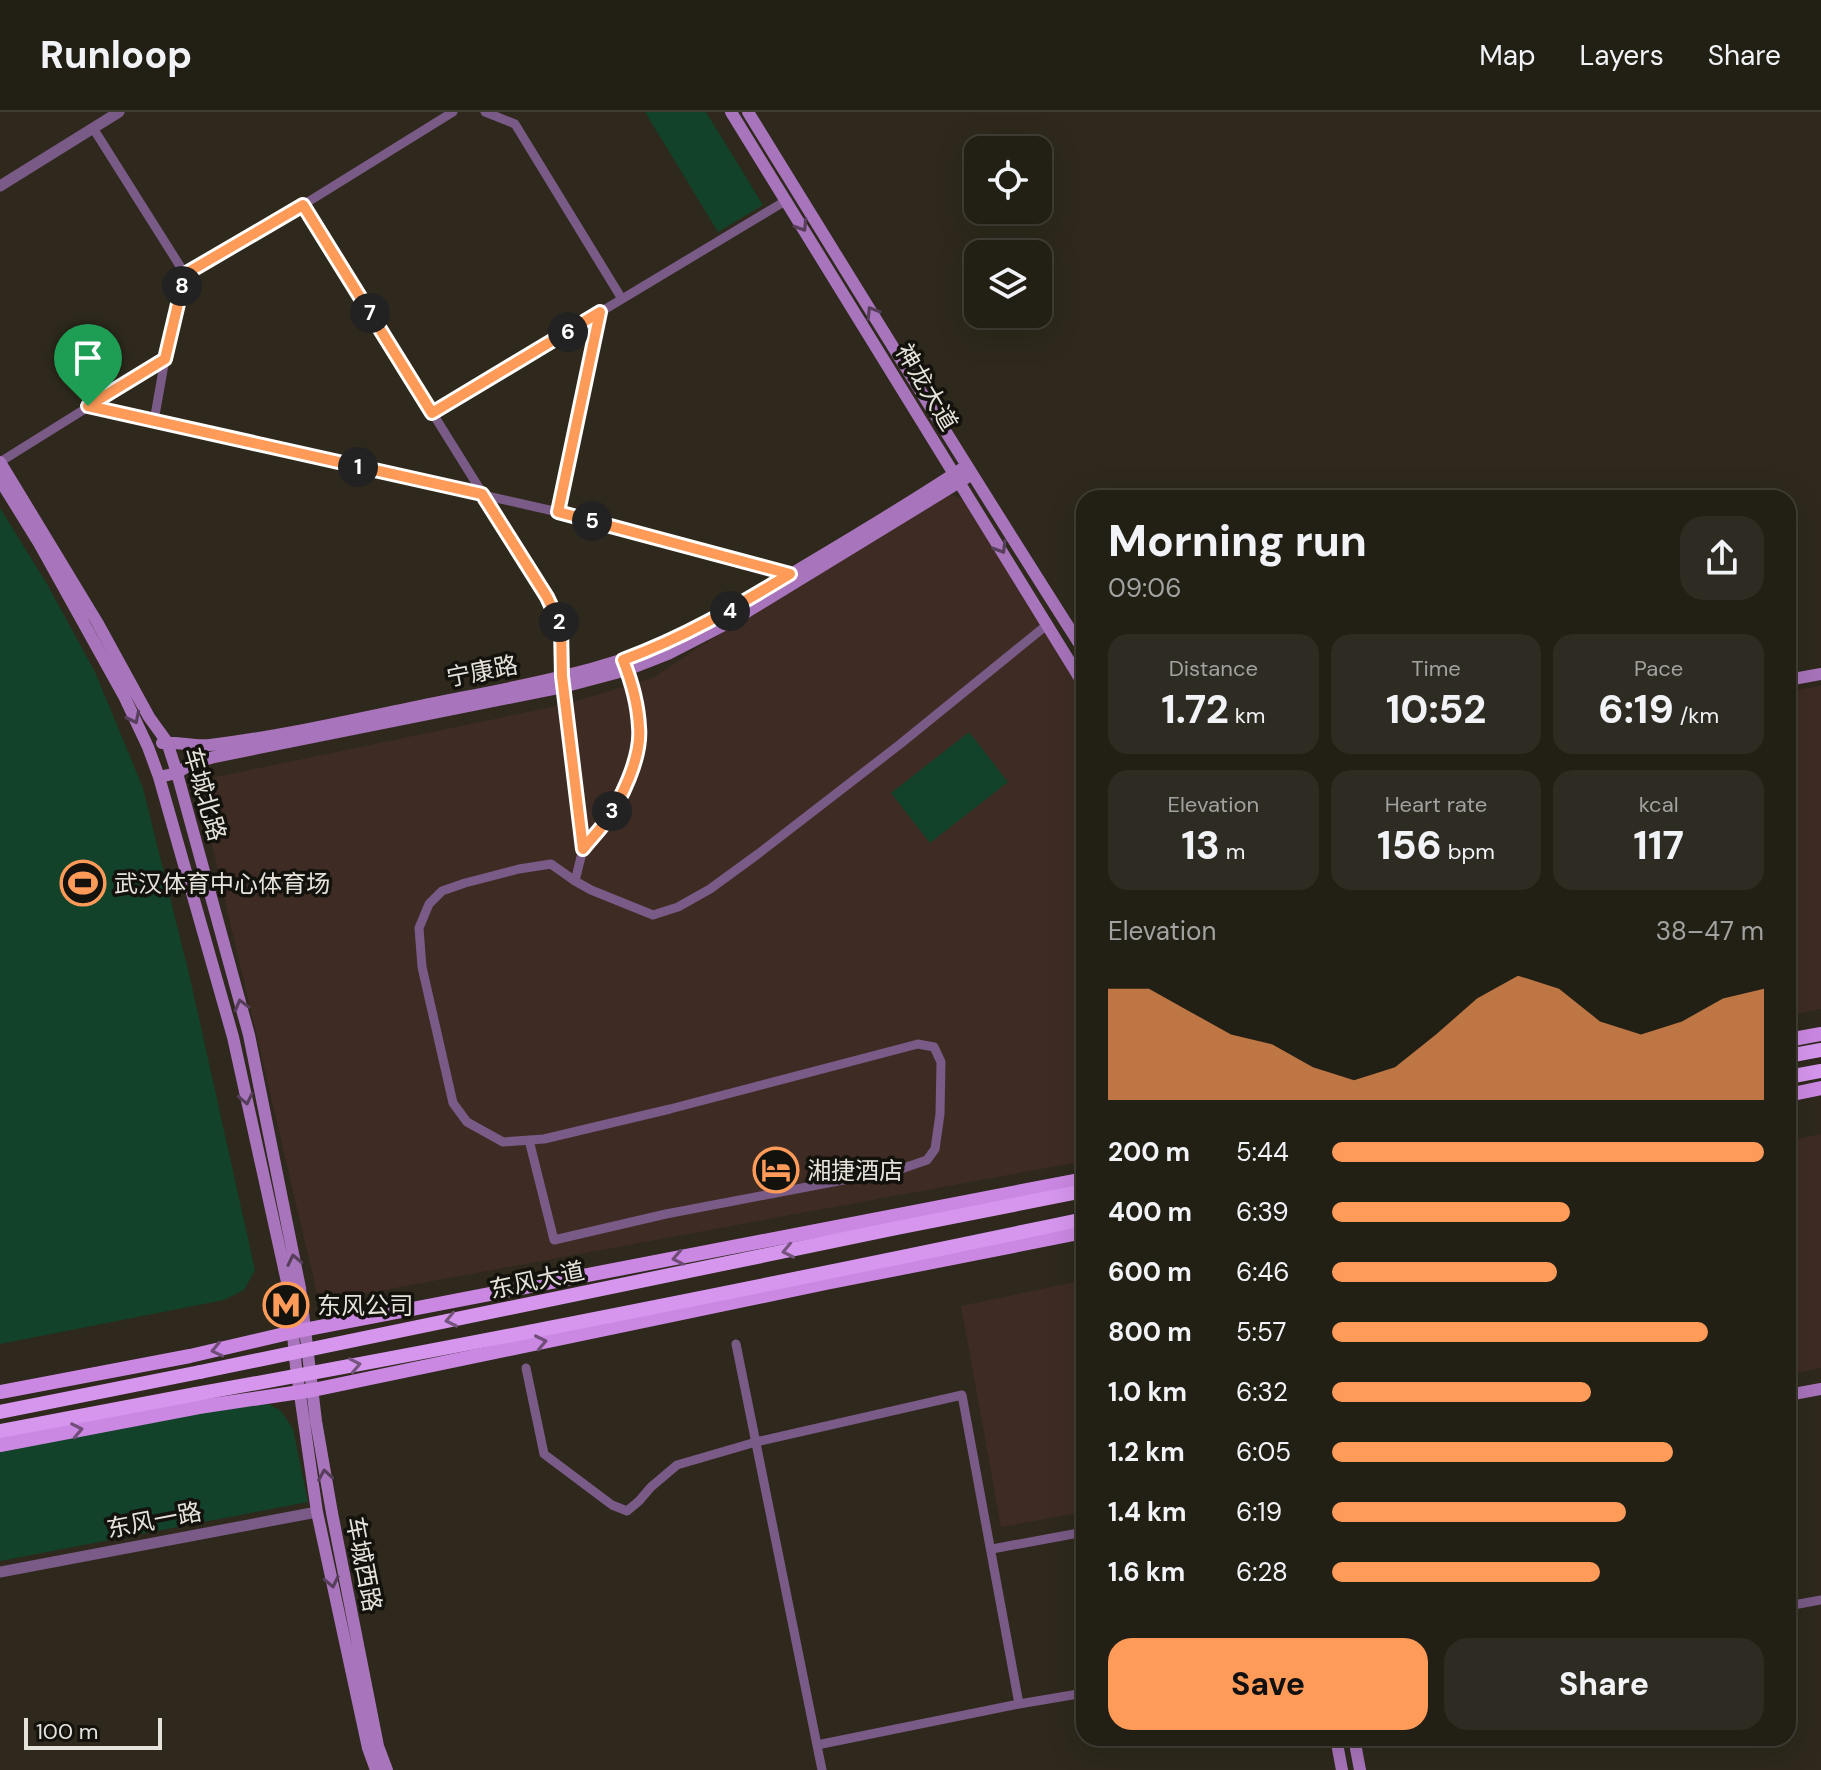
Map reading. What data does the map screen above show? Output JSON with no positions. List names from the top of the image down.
{
  "streets": {
    "highway": ["东风大道"],
    "main road": [
      "神龙大道",
      "宁康路",
      "车城北路",
      "车城西路"
    ],
    "street": ["东风一路"]
  },
  "crossings": [
    ["神龙大道", "宁康路"],
    ["宁康路", "车城北路"],
    ["车城北路", "车城西路"],
    ["东风一路", "车城西路"]
  ],
  "places": {
    "sports": ["武汉体育中心体育场"],
    "hotel": ["湘捷酒店"],
    "metro station": ["东风公司"]
  },
  "scale_bar": "100 m",
  "page": {
    "header": "Runloop",
    "nav": ["Map", "Layers", "Share"],
    "pins": [
      "8",
      "7",
      "6",
      "1",
      "5",
      "4",
      "2",
      "3"
    ],
    "heading": ["Morning run", "09:06"],
    "stats": [
      ["Distance", "1.72 km"],
      ["Time", "10:52"],
      ["Pace", "6:19 /km"],
      ["Elevation", "13 m"],
      ["Heart rate", "156 bpm"],
      ["kcal", "117"]
    ],
    "chart": ["Elevation", "38–47 m"],
    "list": [
      {
        "name": "200 m",
        "note": "5:44"
      },
      {
        "name": "400 m",
        "note": "6:39"
      },
      {
        "name": "600 m",
        "note": "6:46"
      },
      {
        "name": "800 m",
        "note": "5:57"
      },
      {
        "name": "1.0 km",
        "note": "6:32"
      },
      {
        "name": "1.2 km",
        "note": "6:05"
      },
      {
        "name": "1.4 km",
        "note": "6:19"
      },
      {
        "name": "1.6 km",
        "note": "6:28"
      }
    ],
    "buttons": ["Save", "Share"],
    "scale": "100 m"
  }
}
